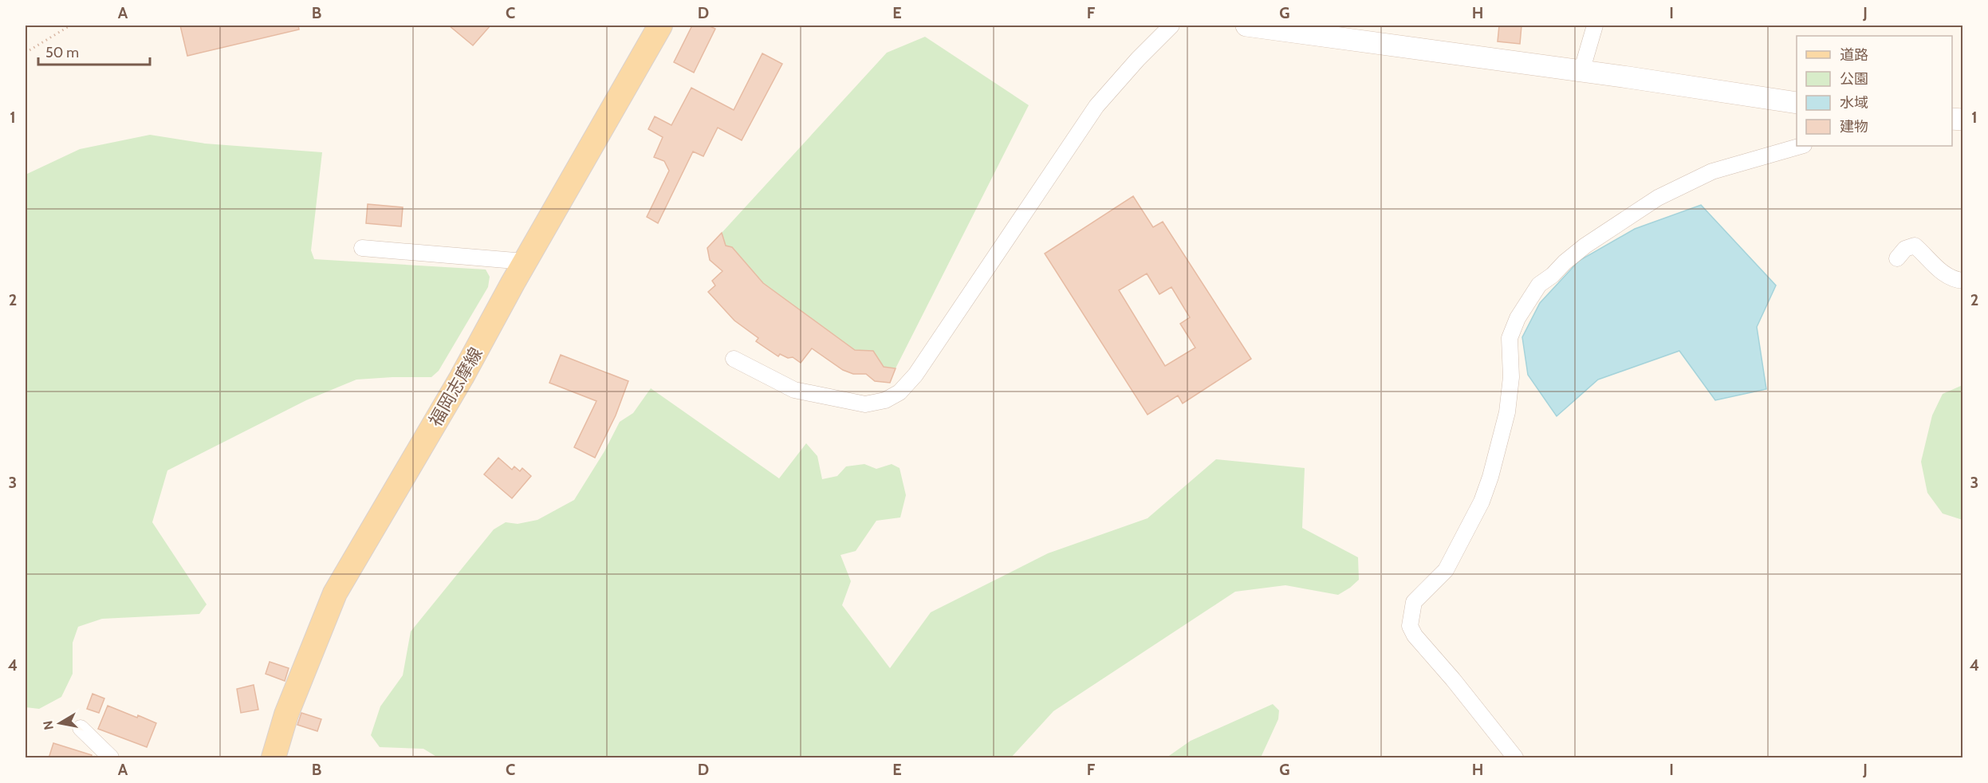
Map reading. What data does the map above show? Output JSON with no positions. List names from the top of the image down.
{
  "streets": {
    "main road": ["福岡志摩線"]
  },
  "legend": [
    "道路",
    "公園",
    "水域",
    "建物"
  ],
  "scale_bar": "50 m",
  "north": "left",
  "grid": {
    "columns": [
      "A",
      "B",
      "C",
      "D",
      "E",
      "F",
      "G",
      "H",
      "I",
      "J"
    ],
    "rows": [
      "1",
      "2",
      "3",
      "4"
    ]
  }
}
